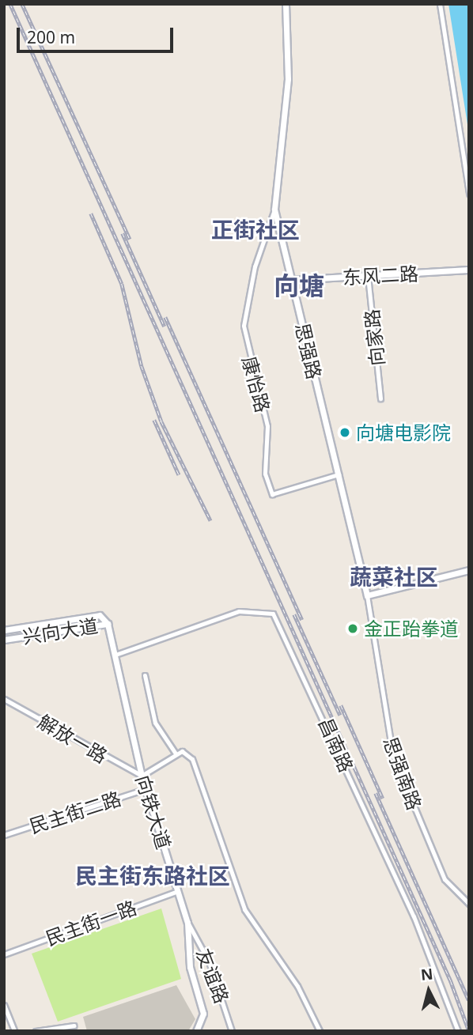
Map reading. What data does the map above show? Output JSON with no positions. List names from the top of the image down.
{
  "streets": {
    "street": [
      "东风二路",
      "向家路",
      "思强路",
      "康怡路",
      "兴向大道",
      "解放一路",
      "昌南路",
      "思强南路",
      "民主街二路",
      "向铁大道",
      "民主街一路",
      "友谊路"
    ]
  },
  "crossings": [
    ["东风二路", "向家路"],
    ["东风二路", "思强路"],
    ["思强路", "康怡路"],
    ["思强路", "思强南路"],
    ["兴向大道", "向铁大道"],
    ["解放一路", "向铁大道"],
    ["昌南路", "向铁大道"],
    ["民主街二路", "向铁大道"],
    ["向铁大道", "民主街一路"],
    ["向铁大道", "友谊路"]
  ],
  "districts": [
    "正街社区",
    "向塘",
    "蔬菜社区",
    "民主街东路社区"
  ],
  "places": ["向塘电影院", "金正跆拳道"],
  "scale_bar": "200 m",
  "north": "top"
}
